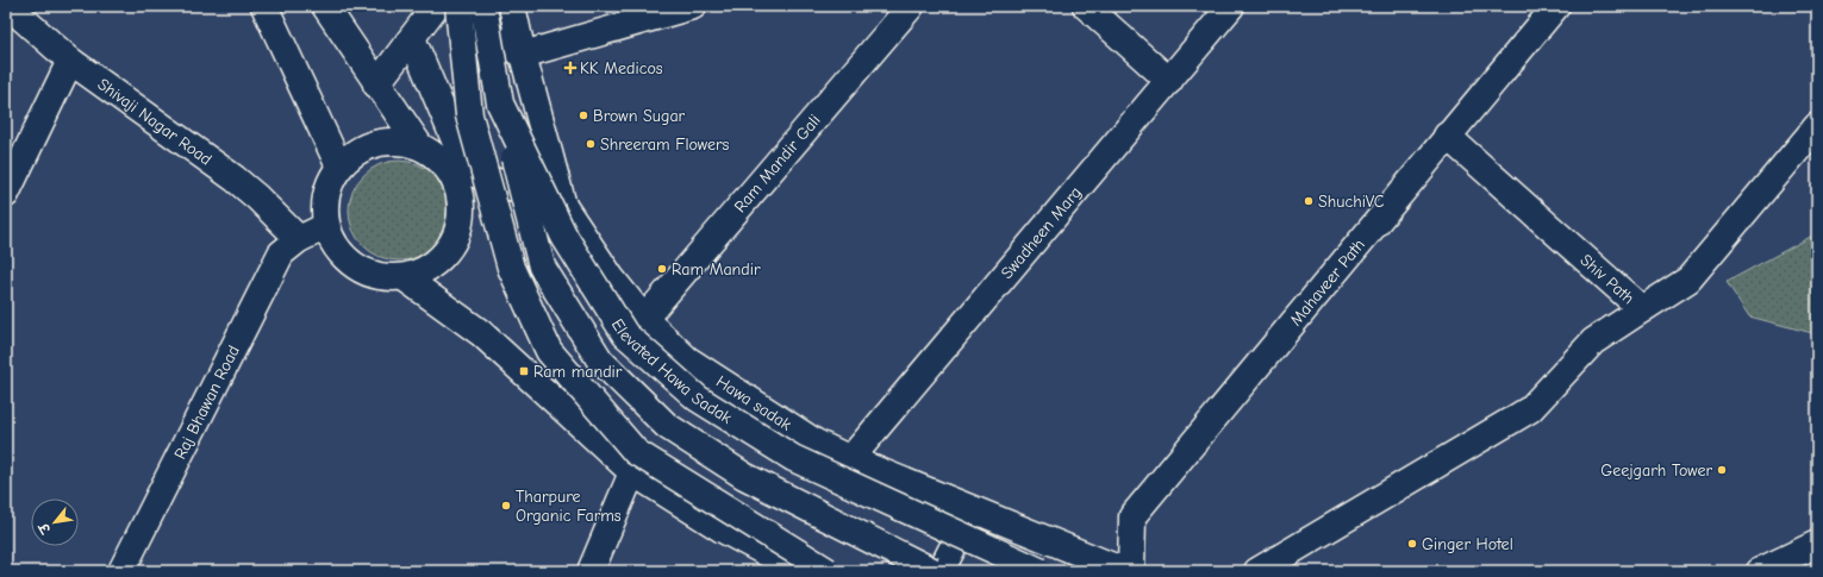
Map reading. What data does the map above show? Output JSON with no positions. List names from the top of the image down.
{
  "streets": {
    "street": [
      "Shivaji Nagar Road",
      "Ram Mandir Gali",
      "Swadheen Marg",
      "Shiv Path",
      "Mahaveer Path",
      "Elevated Hawa Sadak",
      "Raj Bhawan Road",
      "Hawa sadak"
    ]
  },
  "crossings": [
    ["Shivaji Nagar Road", "Raj Bhawan Road"],
    ["Ram Mandir Gali", "Hawa sadak"],
    ["Swadheen Marg", "Hawa sadak"],
    ["Shiv Path", "Mahaveer Path"]
  ],
  "places": {
    "health": ["KK Medicos"],
    "other": [
      "Brown Sugar",
      "Shreeram Flowers",
      "ShuchiVC",
      "Ram Mandir",
      "Geejgarh Tower",
      "Tharpure Organic Farms",
      "Ginger Hotel"
    ],
    "transit": ["Ram mandir"]
  },
  "north": "bottom left"
}
